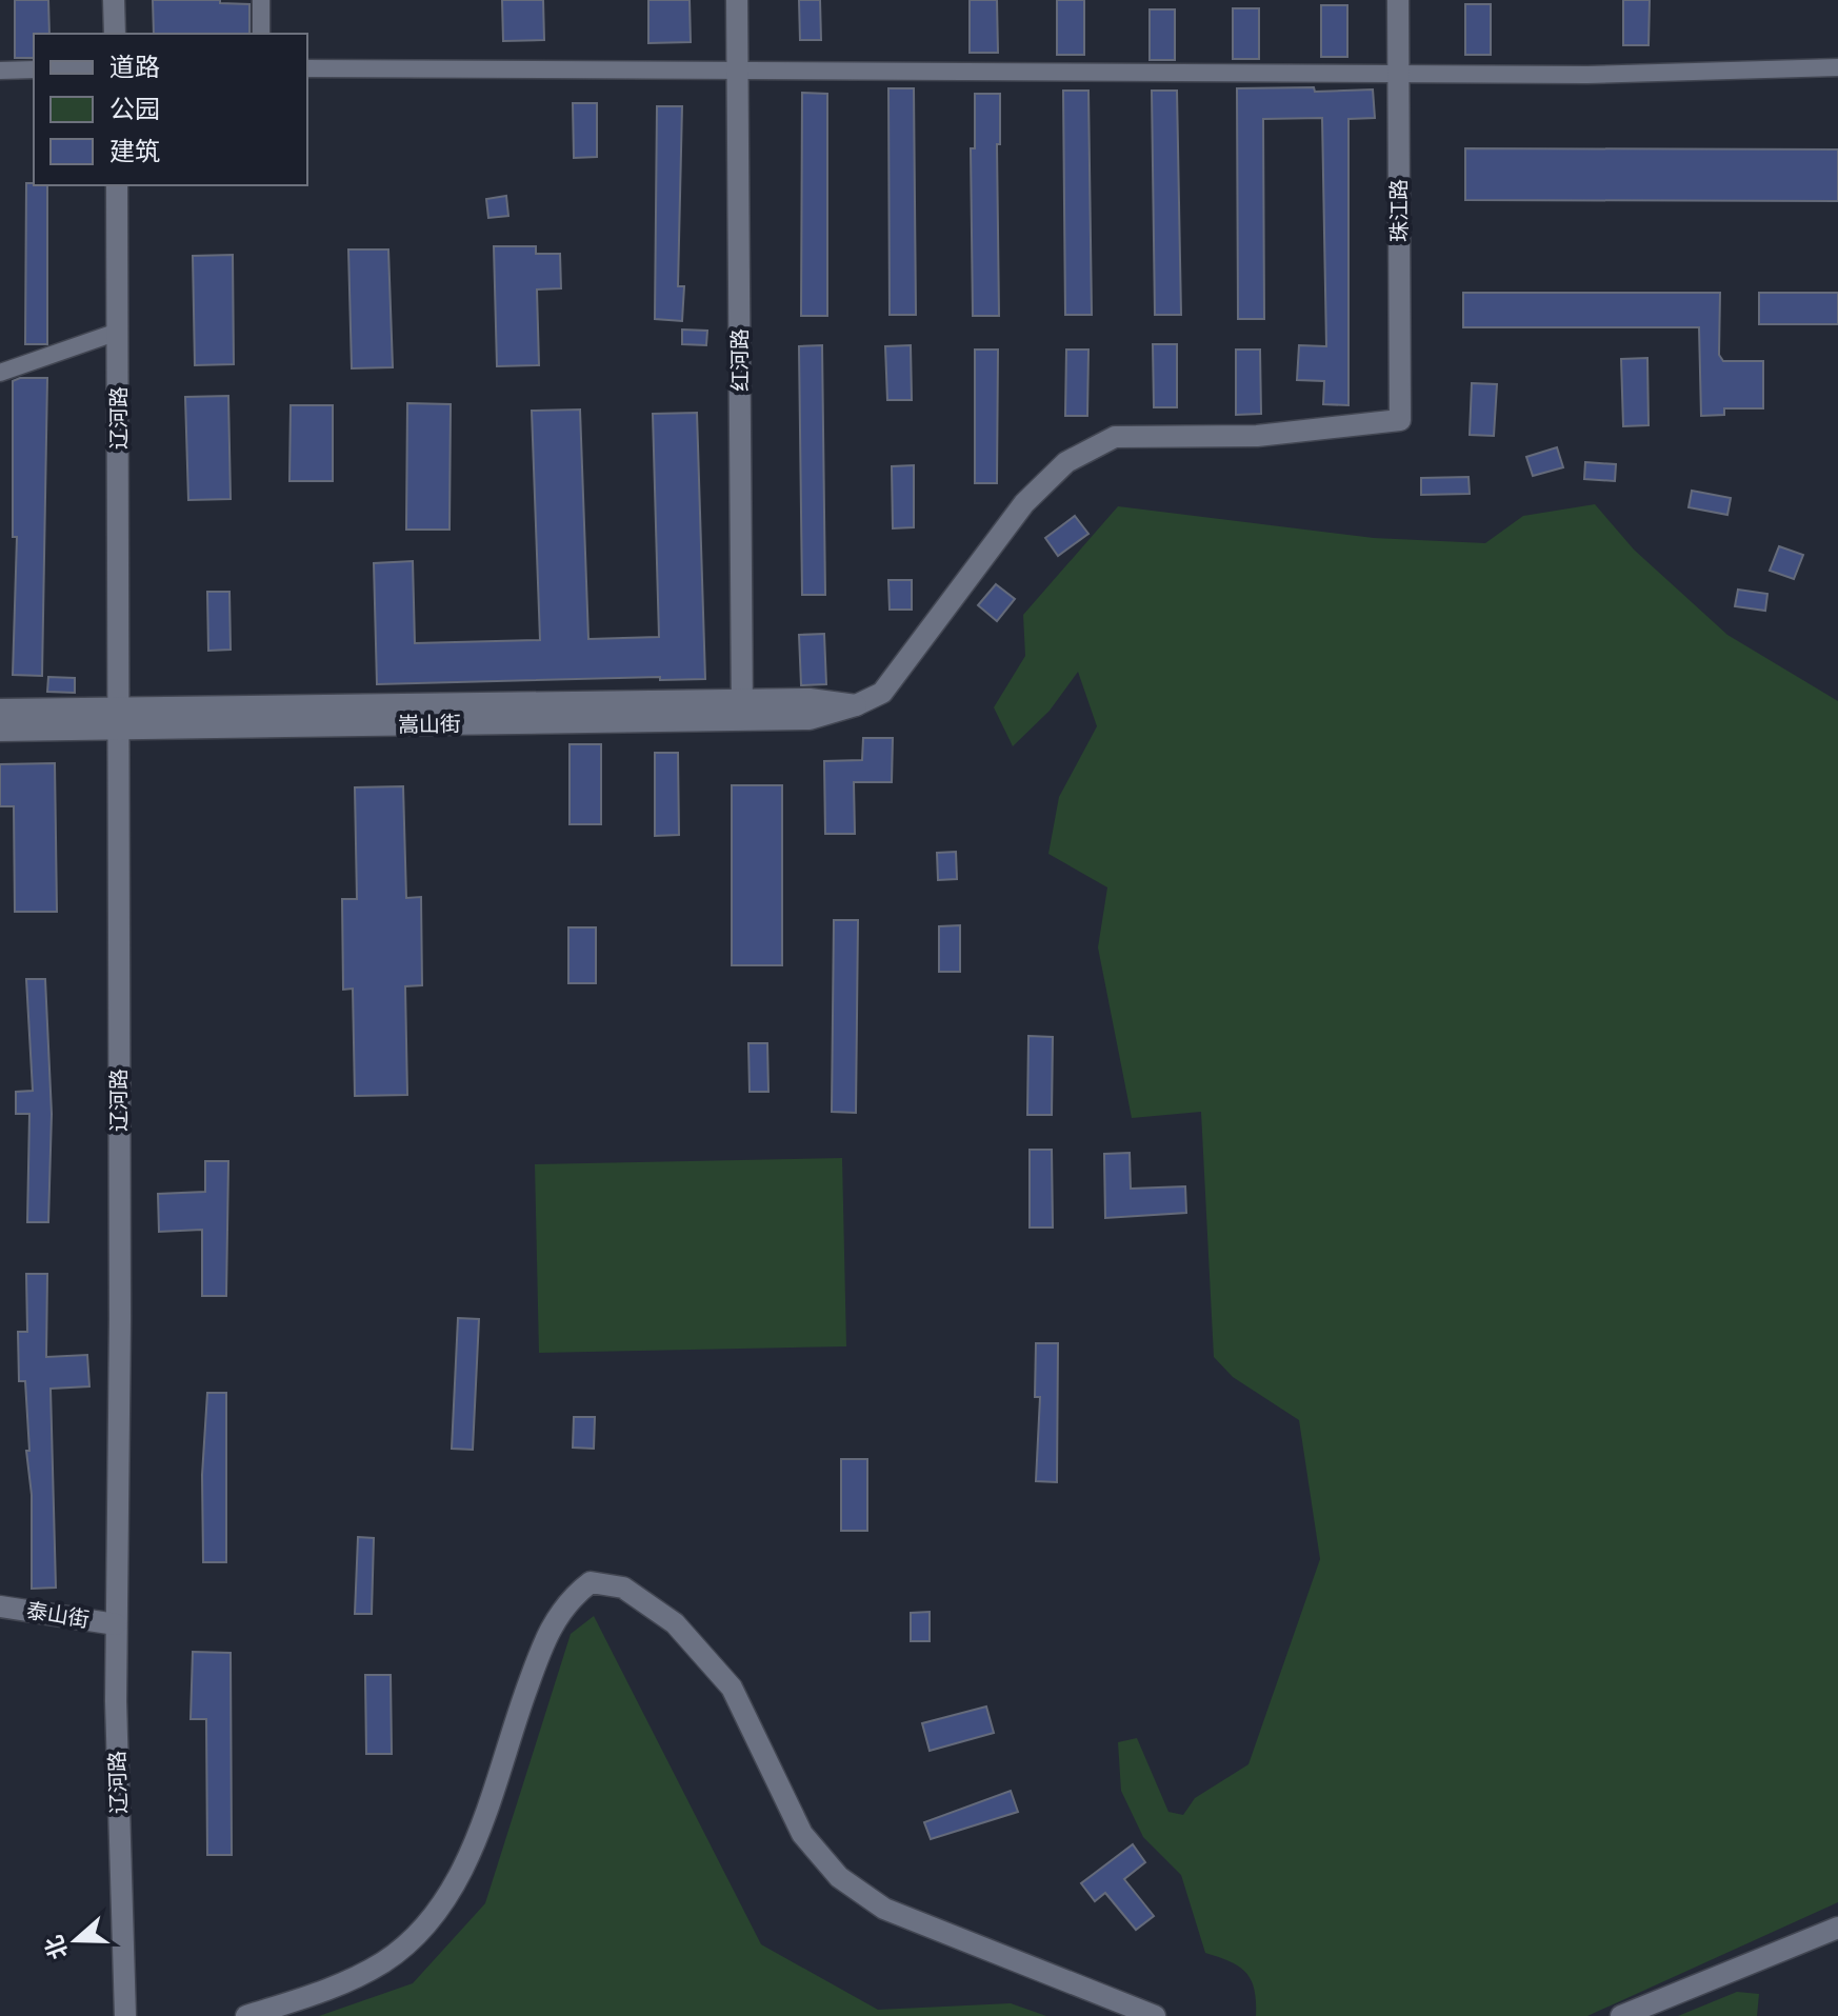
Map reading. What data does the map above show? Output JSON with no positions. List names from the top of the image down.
{
  "streets": {
    "street": [
      "珠江路",
      "红河路",
      "辽河路",
      "嵩山街",
      "泰山街"
    ]
  },
  "crossings": [
    ["珠江路", "嵩山街"],
    ["红河路", "嵩山街"],
    ["辽河路", "嵩山街"],
    ["辽河路", "泰山街"]
  ],
  "legend": ["道路", "公园", "建筑"],
  "north": "left"
}
